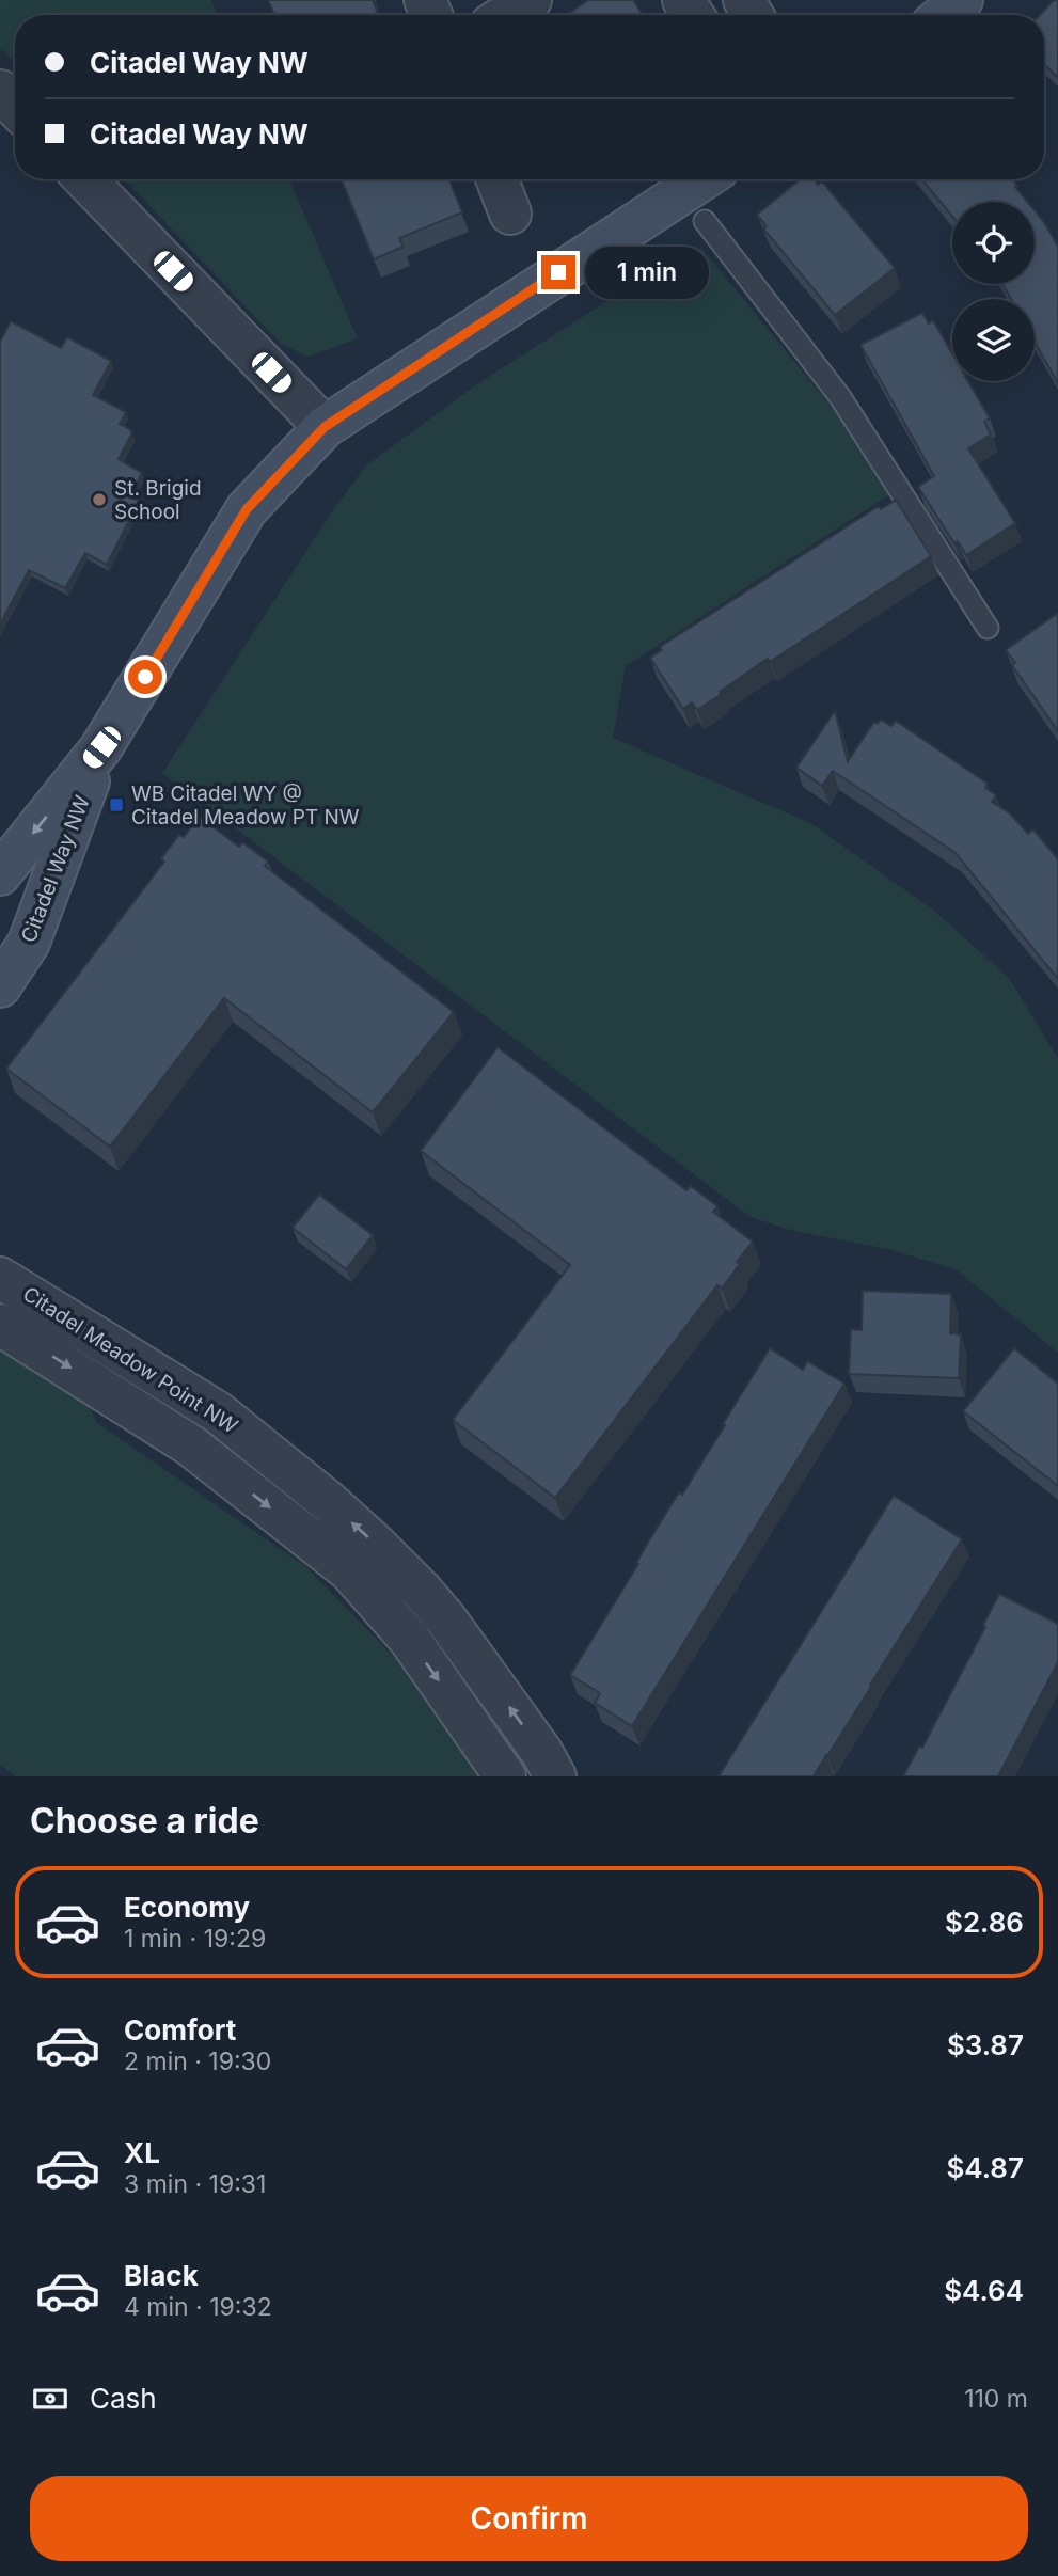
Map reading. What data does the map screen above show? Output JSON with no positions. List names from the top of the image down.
{
  "streets": {
    "street": ["Citadel Way NW", "Citadel Meadow Point NW"]
  },
  "places": {
    "other": ["St. Brigid School"],
    "transit": ["WB Citadel WY @ Citadel Meadow PT NW"]
  },
  "page": {
    "banner": ["Citadel Way NW", "Citadel Way NW"],
    "bubble": "1 min",
    "heading": "Choose a ride",
    "list": [
      {
        "name": "Economy",
        "note": "1 min · 19:29",
        "value": "$2.86"
      },
      {
        "name": "Comfort",
        "note": "2 min · 19:30",
        "value": "$3.87"
      },
      {
        "name": "XL",
        "note": "3 min · 19:31",
        "value": "$4.87"
      },
      {
        "name": "Black",
        "note": "4 min · 19:32",
        "value": "$4.64"
      }
    ],
    "pay": ["Cash", "110 m"],
    "buttons": "Confirm"
  }
}
